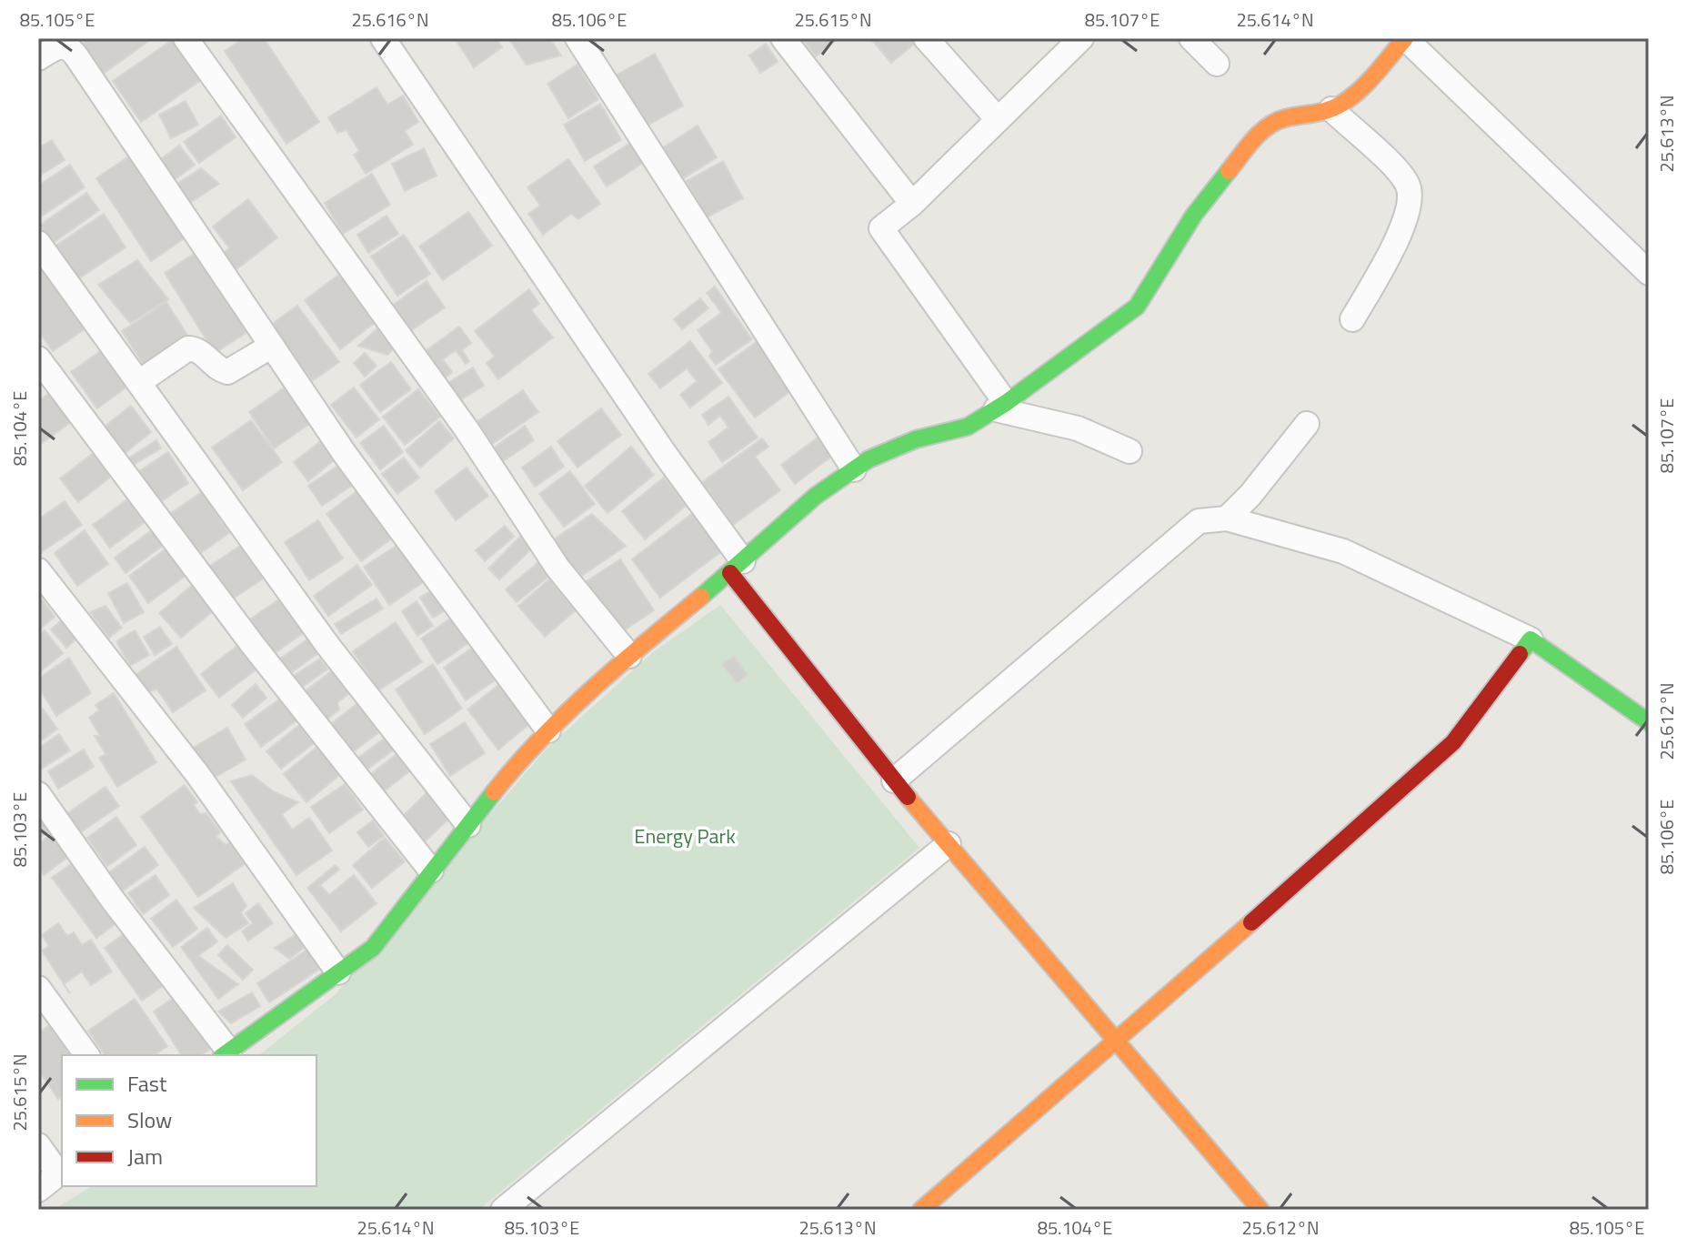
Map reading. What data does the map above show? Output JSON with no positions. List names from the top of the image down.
{
  "parks": ["Energy Park"],
  "legend": ["Fast", "Slow", "Jam"],
  "coordinates": [
    "85.105°E",
    "25.616°N",
    "85.106°E",
    "25.615°N",
    "85.107°E",
    "25.614°N",
    "25.613°N",
    "85.104°E",
    "25.612°N",
    "85.103°E"
  ]
}
